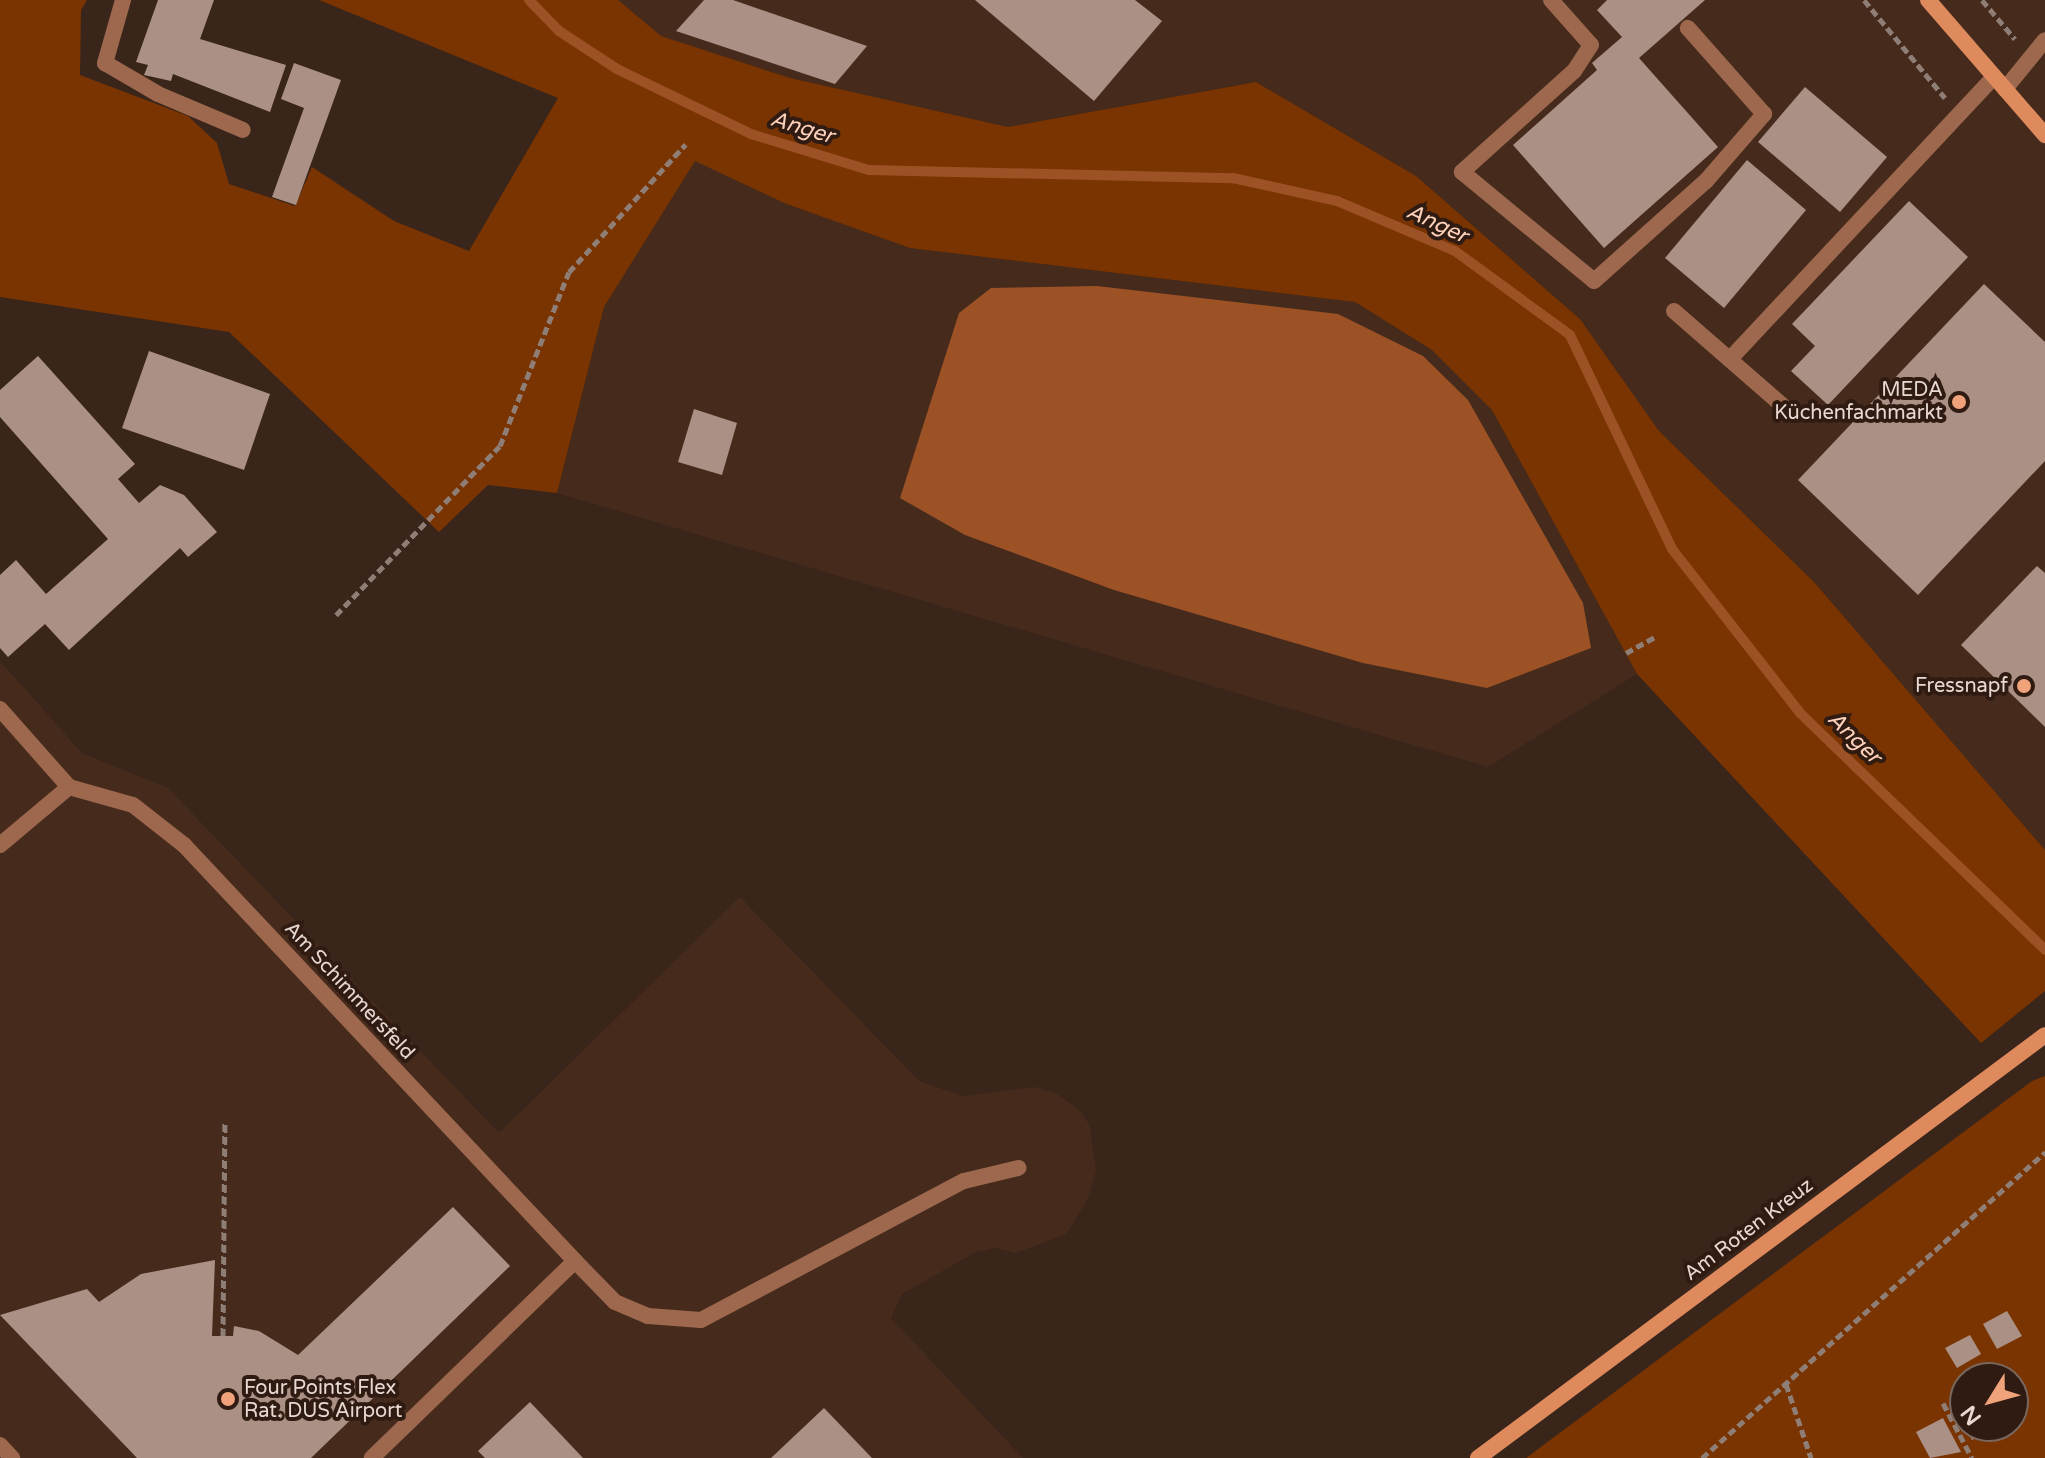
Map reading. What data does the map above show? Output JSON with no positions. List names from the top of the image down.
{
  "streets": {
    "street": ["Am Schimmersfeld", "Am Roten Kreuz"]
  },
  "water": ["Anger"],
  "places": ["MEDA Küchenfachmarkt", "Fressnapf", "Four Points Flex Rat. DUS Airport"],
  "north": "bottom left"
}
